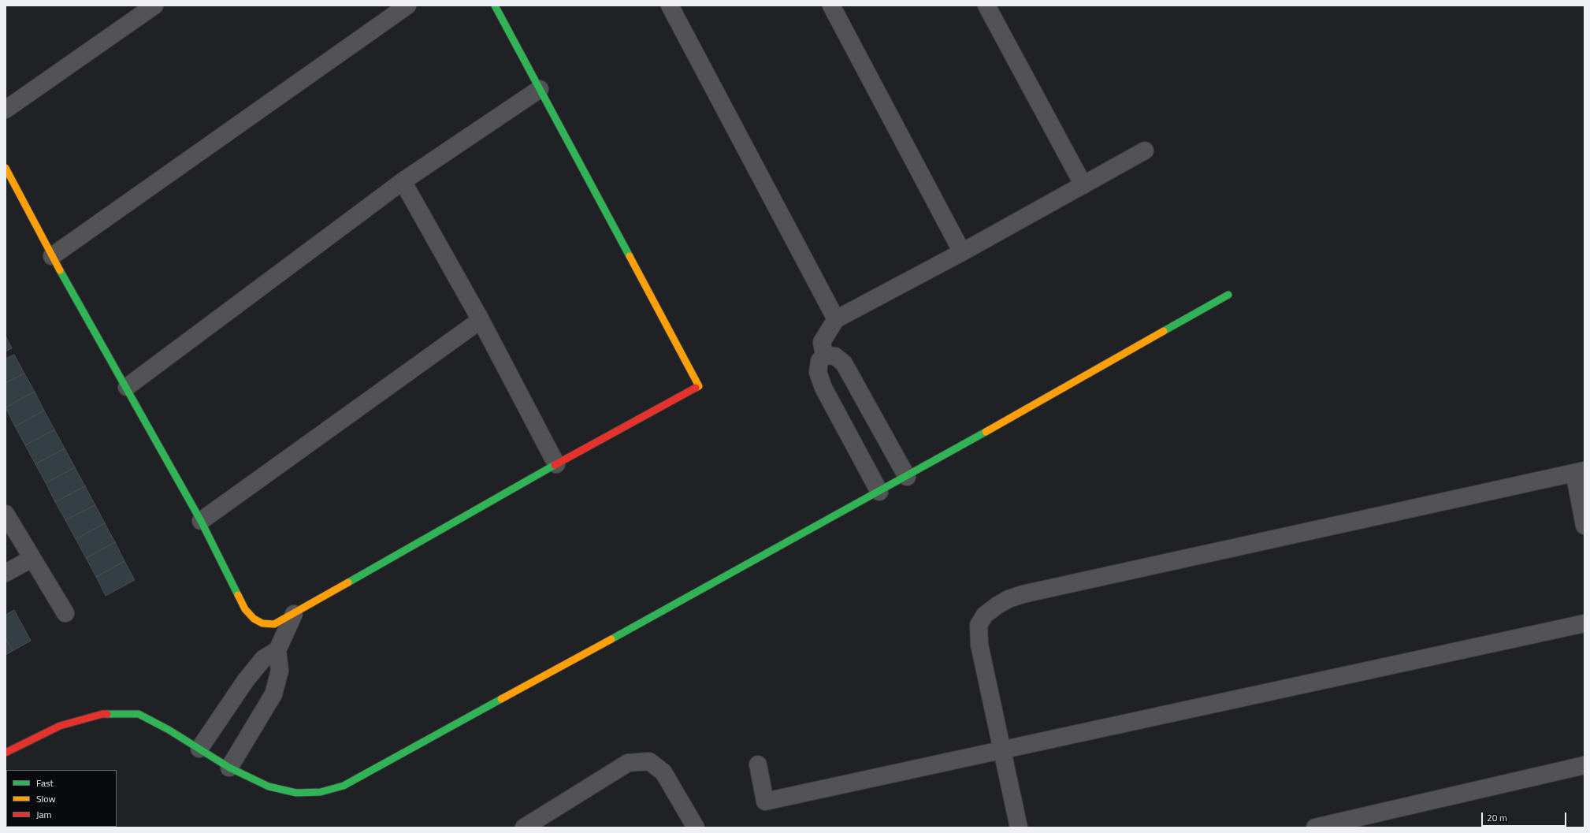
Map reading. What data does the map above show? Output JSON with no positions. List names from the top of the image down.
{
  "legend": ["Fast", "Slow", "Jam"],
  "scale_bar": "20 m"
}
